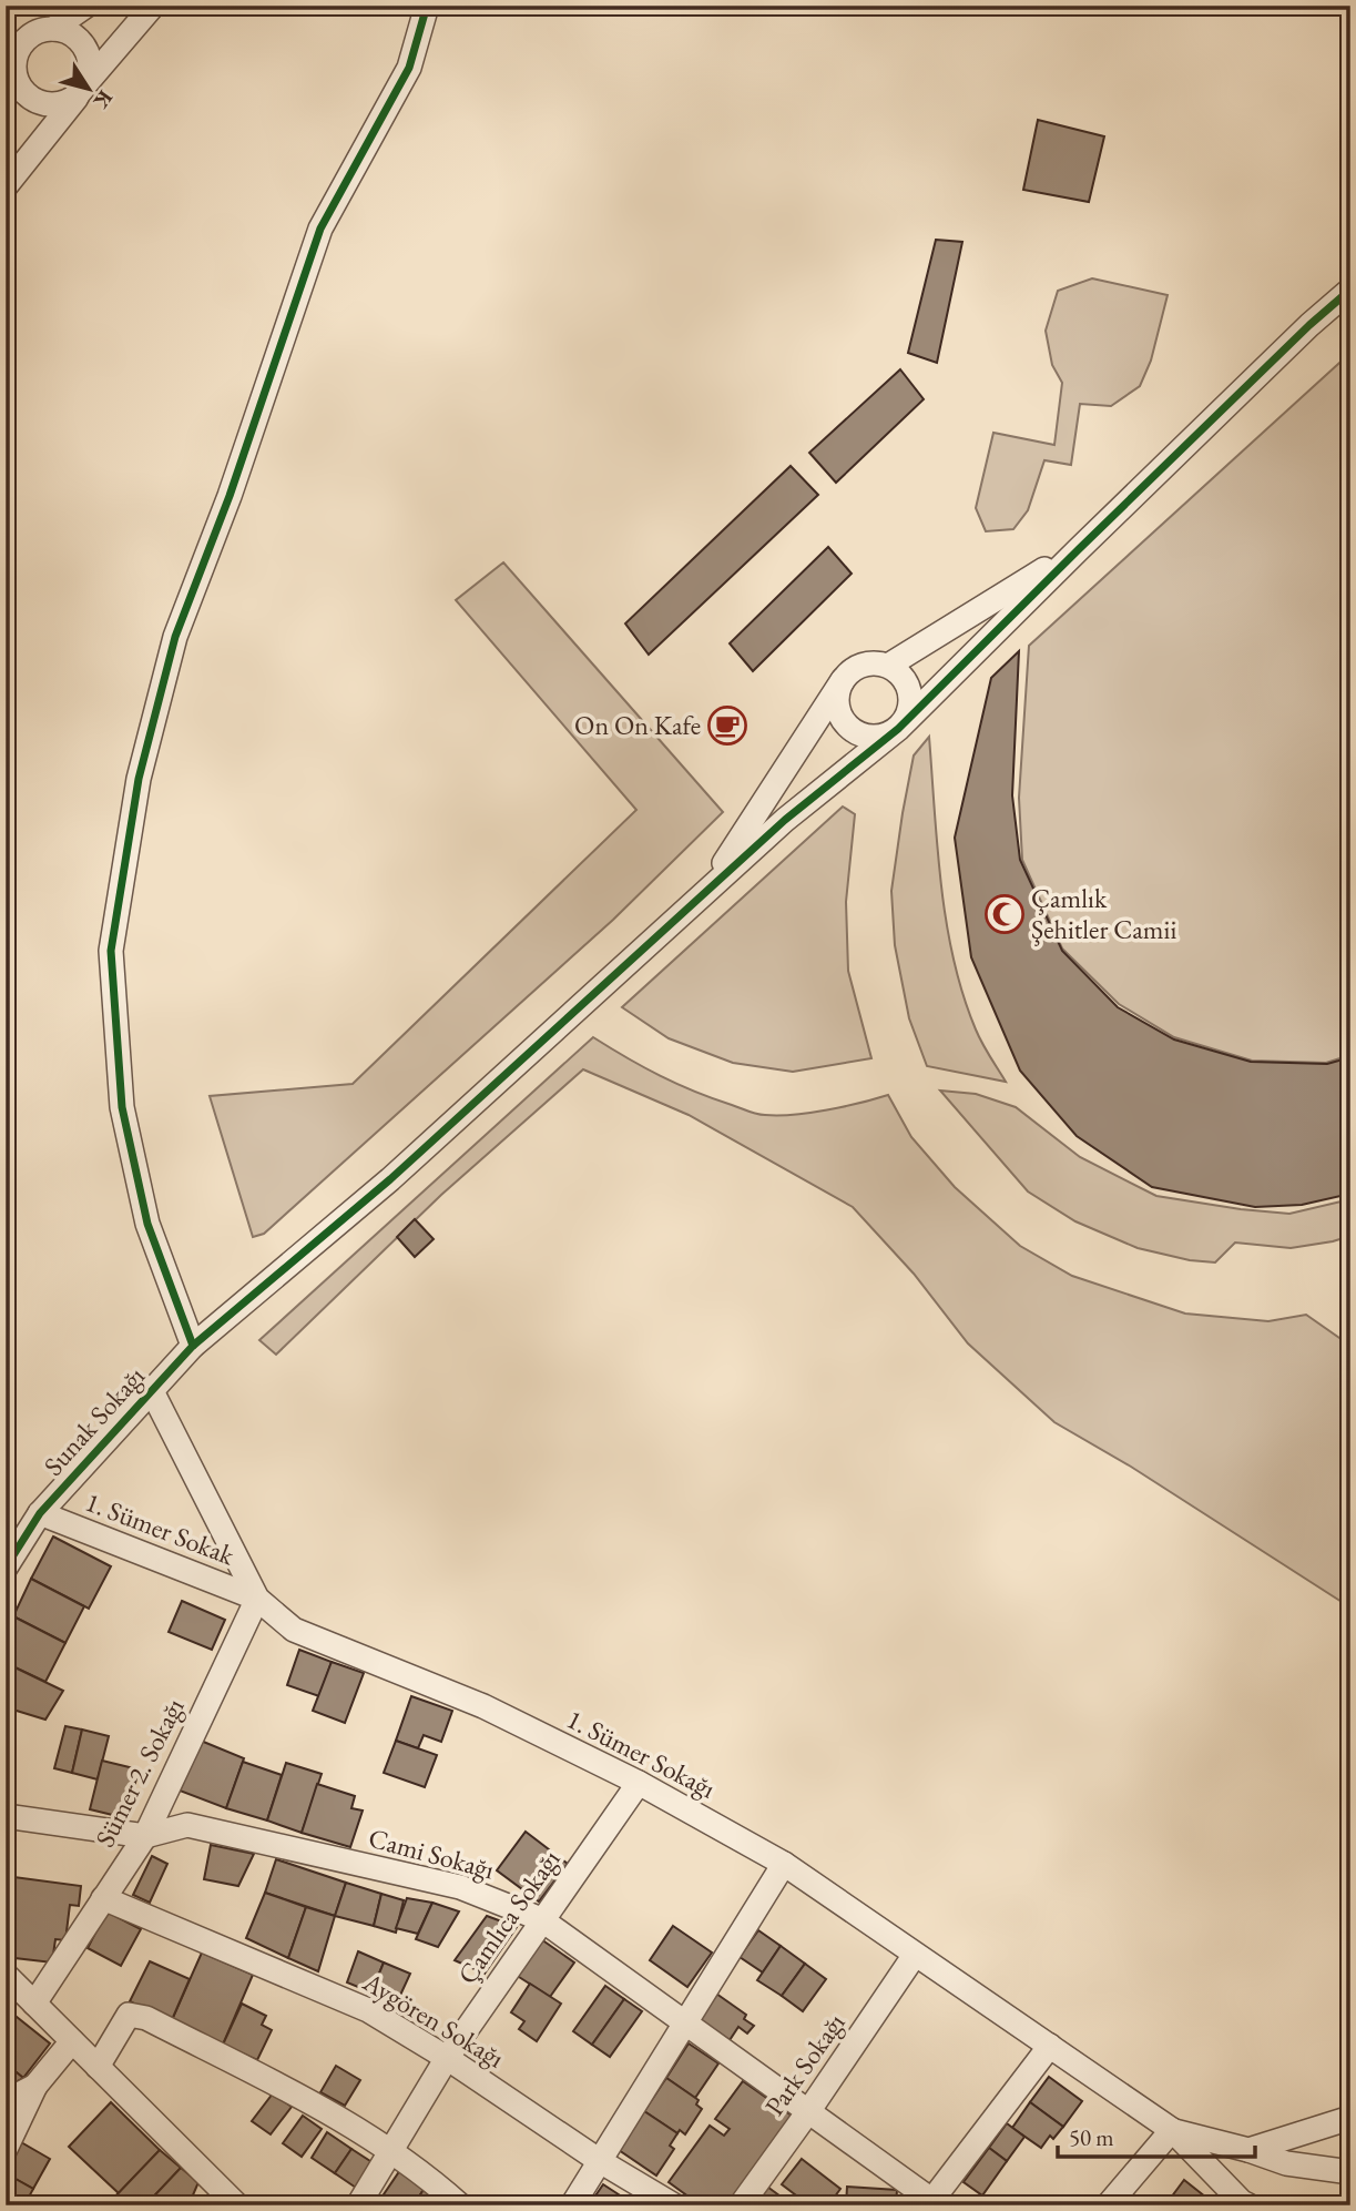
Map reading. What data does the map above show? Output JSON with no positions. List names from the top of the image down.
{
  "streets": {
    "street": [
      "Sunak Sokağı",
      "1. Sümer Sokak",
      "1. Sümer Sokağı",
      "Sümer 2. Sokağı",
      "Cami Sokağı",
      "Çamlıca Sokağı",
      "Aygören Sokağı",
      "Park Sokağı"
    ]
  },
  "crossings": [
    ["Sunak Sokağı", "1. Sümer Sokak"],
    ["Sunak Sokağı", "1. Sümer Sokağı"],
    ["1. Sümer Sokak", "1. Sümer Sokağı"],
    ["1. Sümer Sokak", "Sümer 2. Sokağı"],
    ["1. Sümer Sokağı", "Sümer 2. Sokağı"],
    ["1. Sümer Sokağı", "Çamlıca Sokağı"],
    ["1. Sümer Sokağı", "Park Sokağı"],
    ["Sümer 2. Sokağı", "Cami Sokağı"],
    ["Sümer 2. Sokağı", "Aygören Sokağı"],
    ["Cami Sokağı", "Çamlıca Sokağı"],
    ["Cami Sokağı", "Park Sokağı"],
    ["Çamlıca Sokağı", "Aygören Sokağı"]
  ],
  "places": {
    "cafe": ["On On Kafe"],
    "mosque": ["Çamlık Şehitler Camii"]
  },
  "scale_bar": "50 m",
  "north": "bottom right"
}
